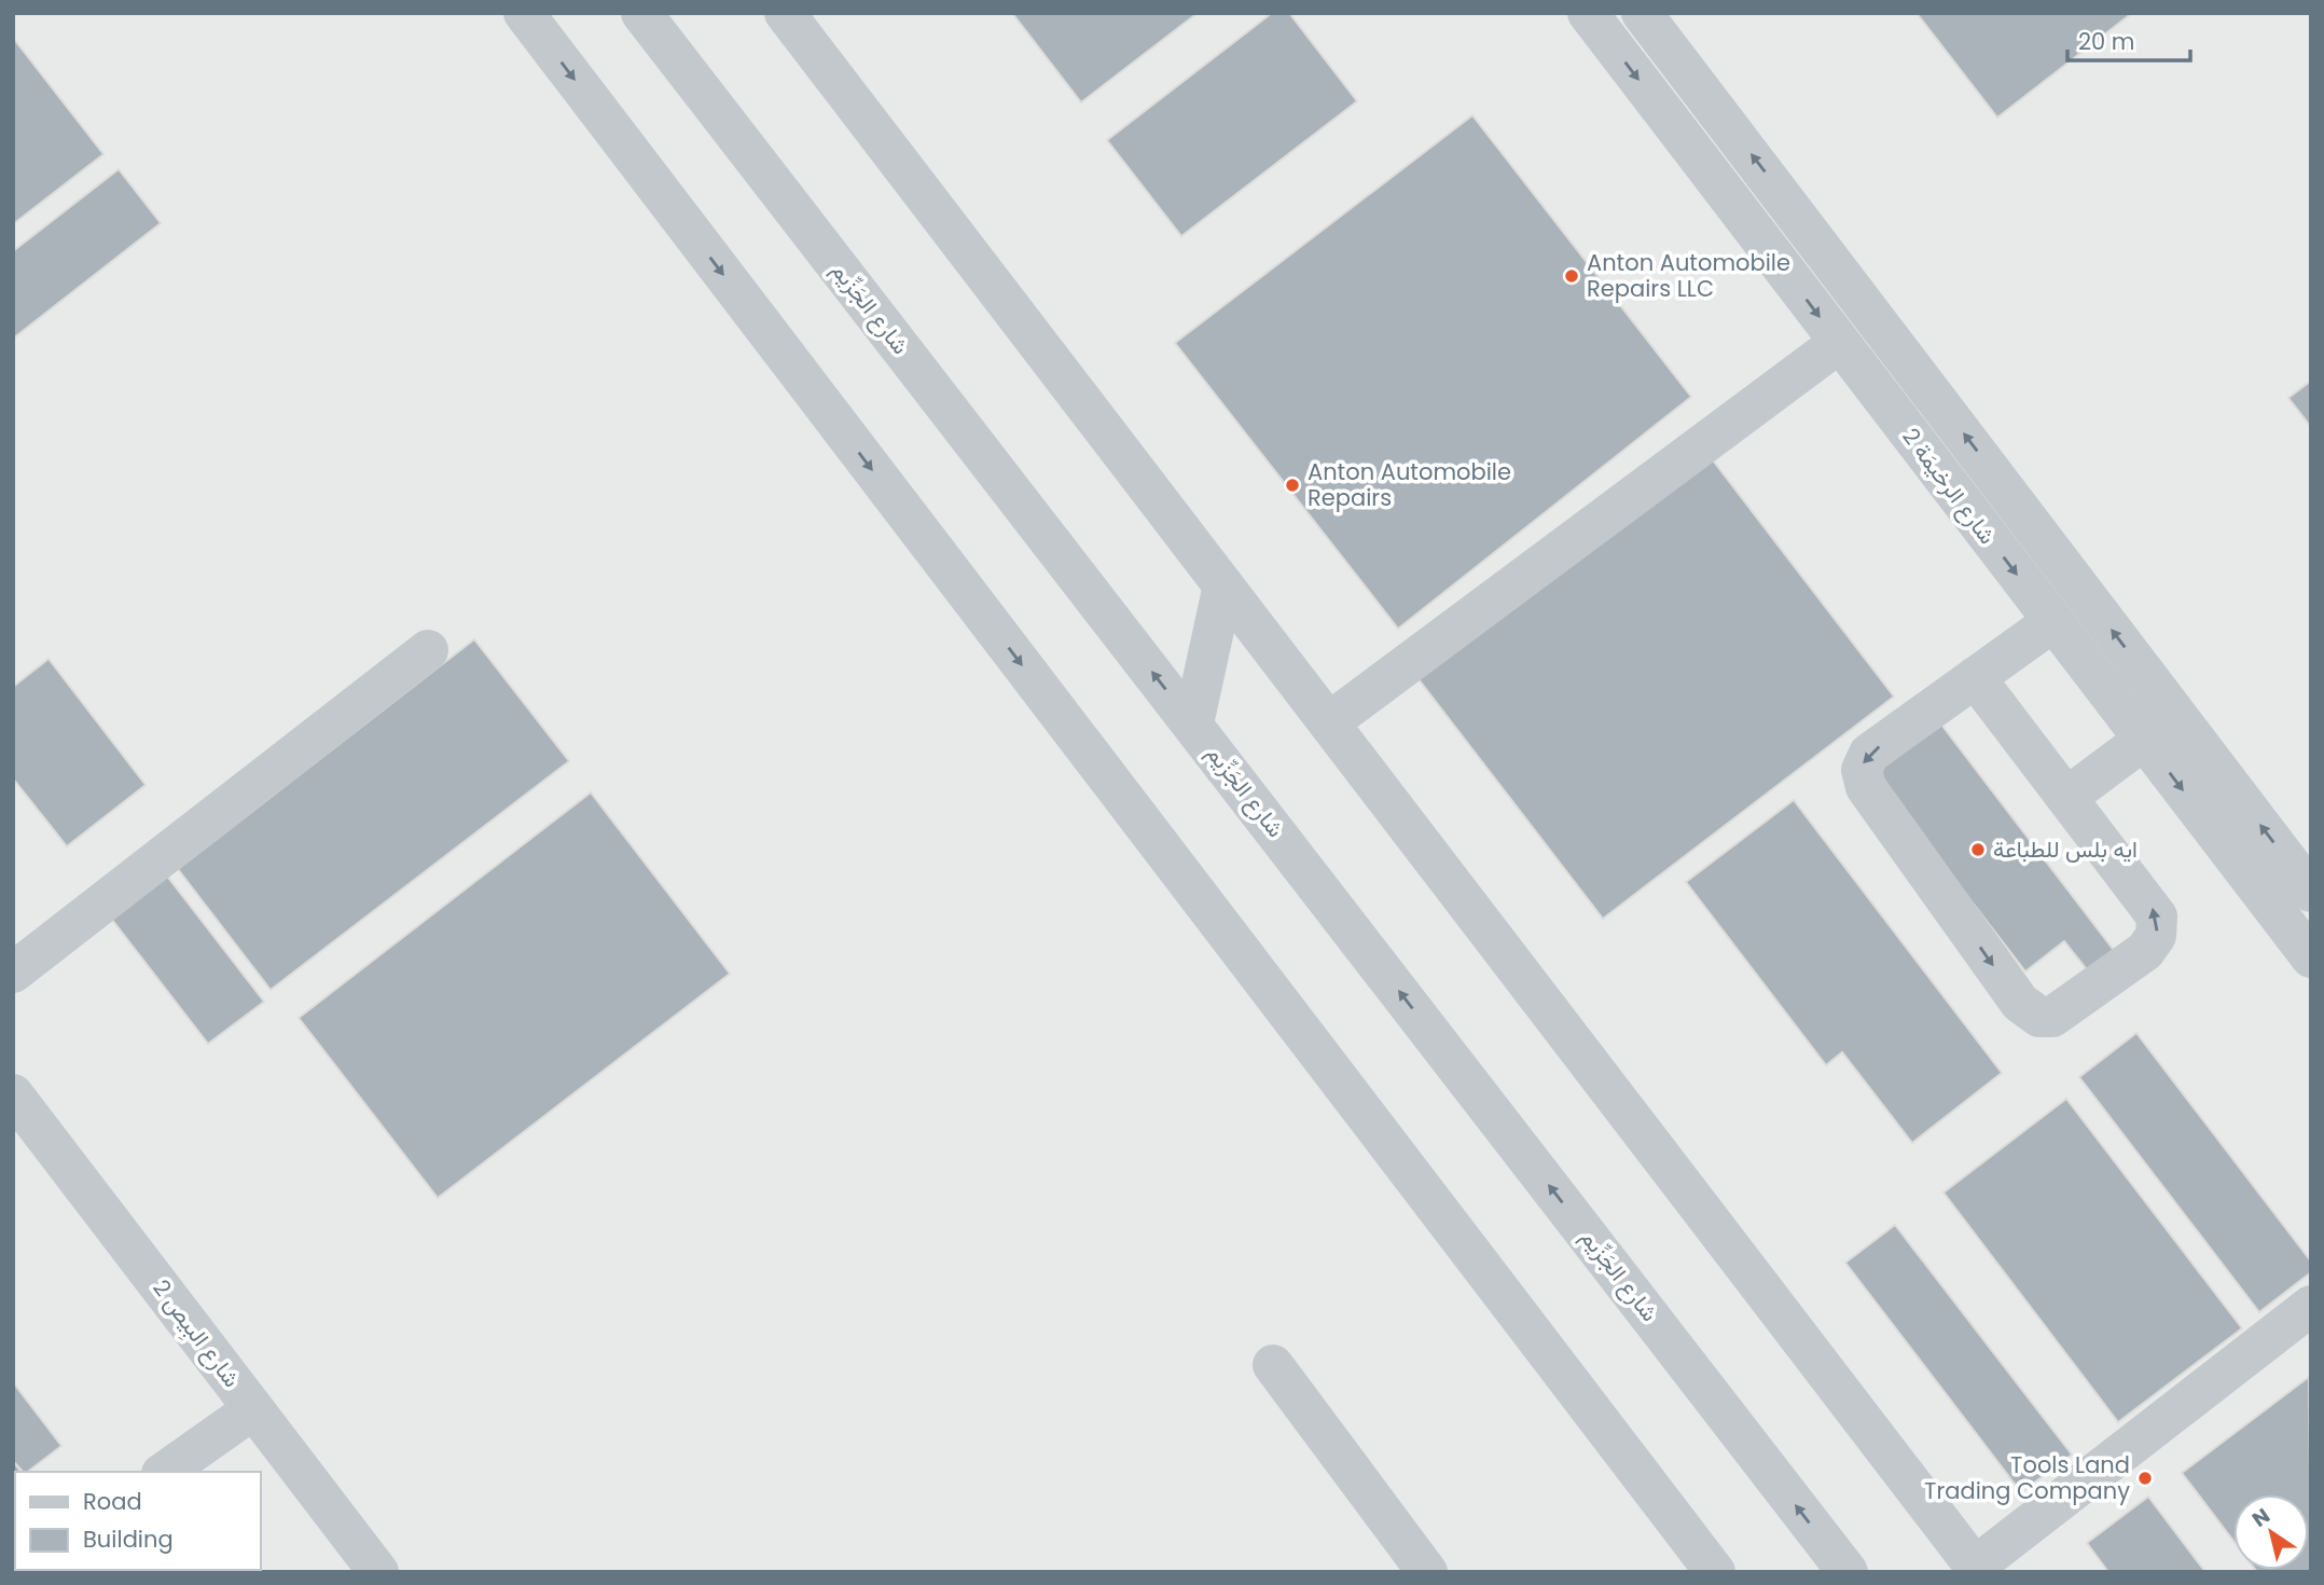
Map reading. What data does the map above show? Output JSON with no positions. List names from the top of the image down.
{
  "streets": {
    "street": ["شارع الجَزِّيم", "شارع الرخيمَة 2", "شارع البِيص 2"]
  },
  "places": [
    "Anton Automobile Repairs LLC",
    "Anton Automobile Repairs",
    "ايه بلس للطباعة",
    "Tools Land Trading Company"
  ],
  "legend": ["Road", "Building"],
  "scale_bar": "20 m",
  "north": "top left"
}
